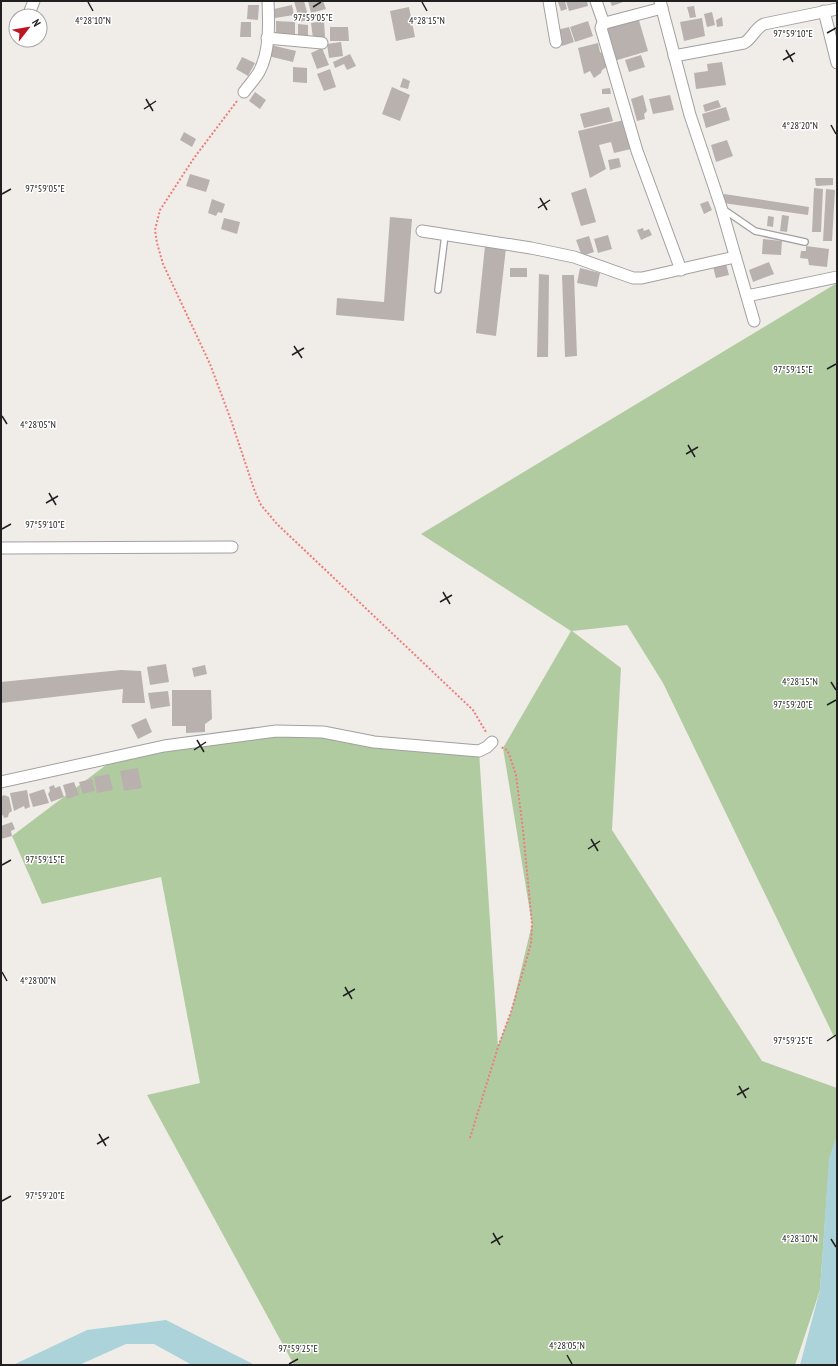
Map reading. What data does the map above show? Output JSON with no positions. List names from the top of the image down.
{
  "north": "top right",
  "coordinates": [
    "97°59'05\"E",
    "4°28'10\"N",
    "4°28'15\"N",
    "97°59'10\"E",
    "4°28'20\"N",
    "97°59'15\"E",
    "4°28'05\"N",
    "97°59'20\"E",
    "4°28'00\"N",
    "97°59'25\"E"
  ]
}
